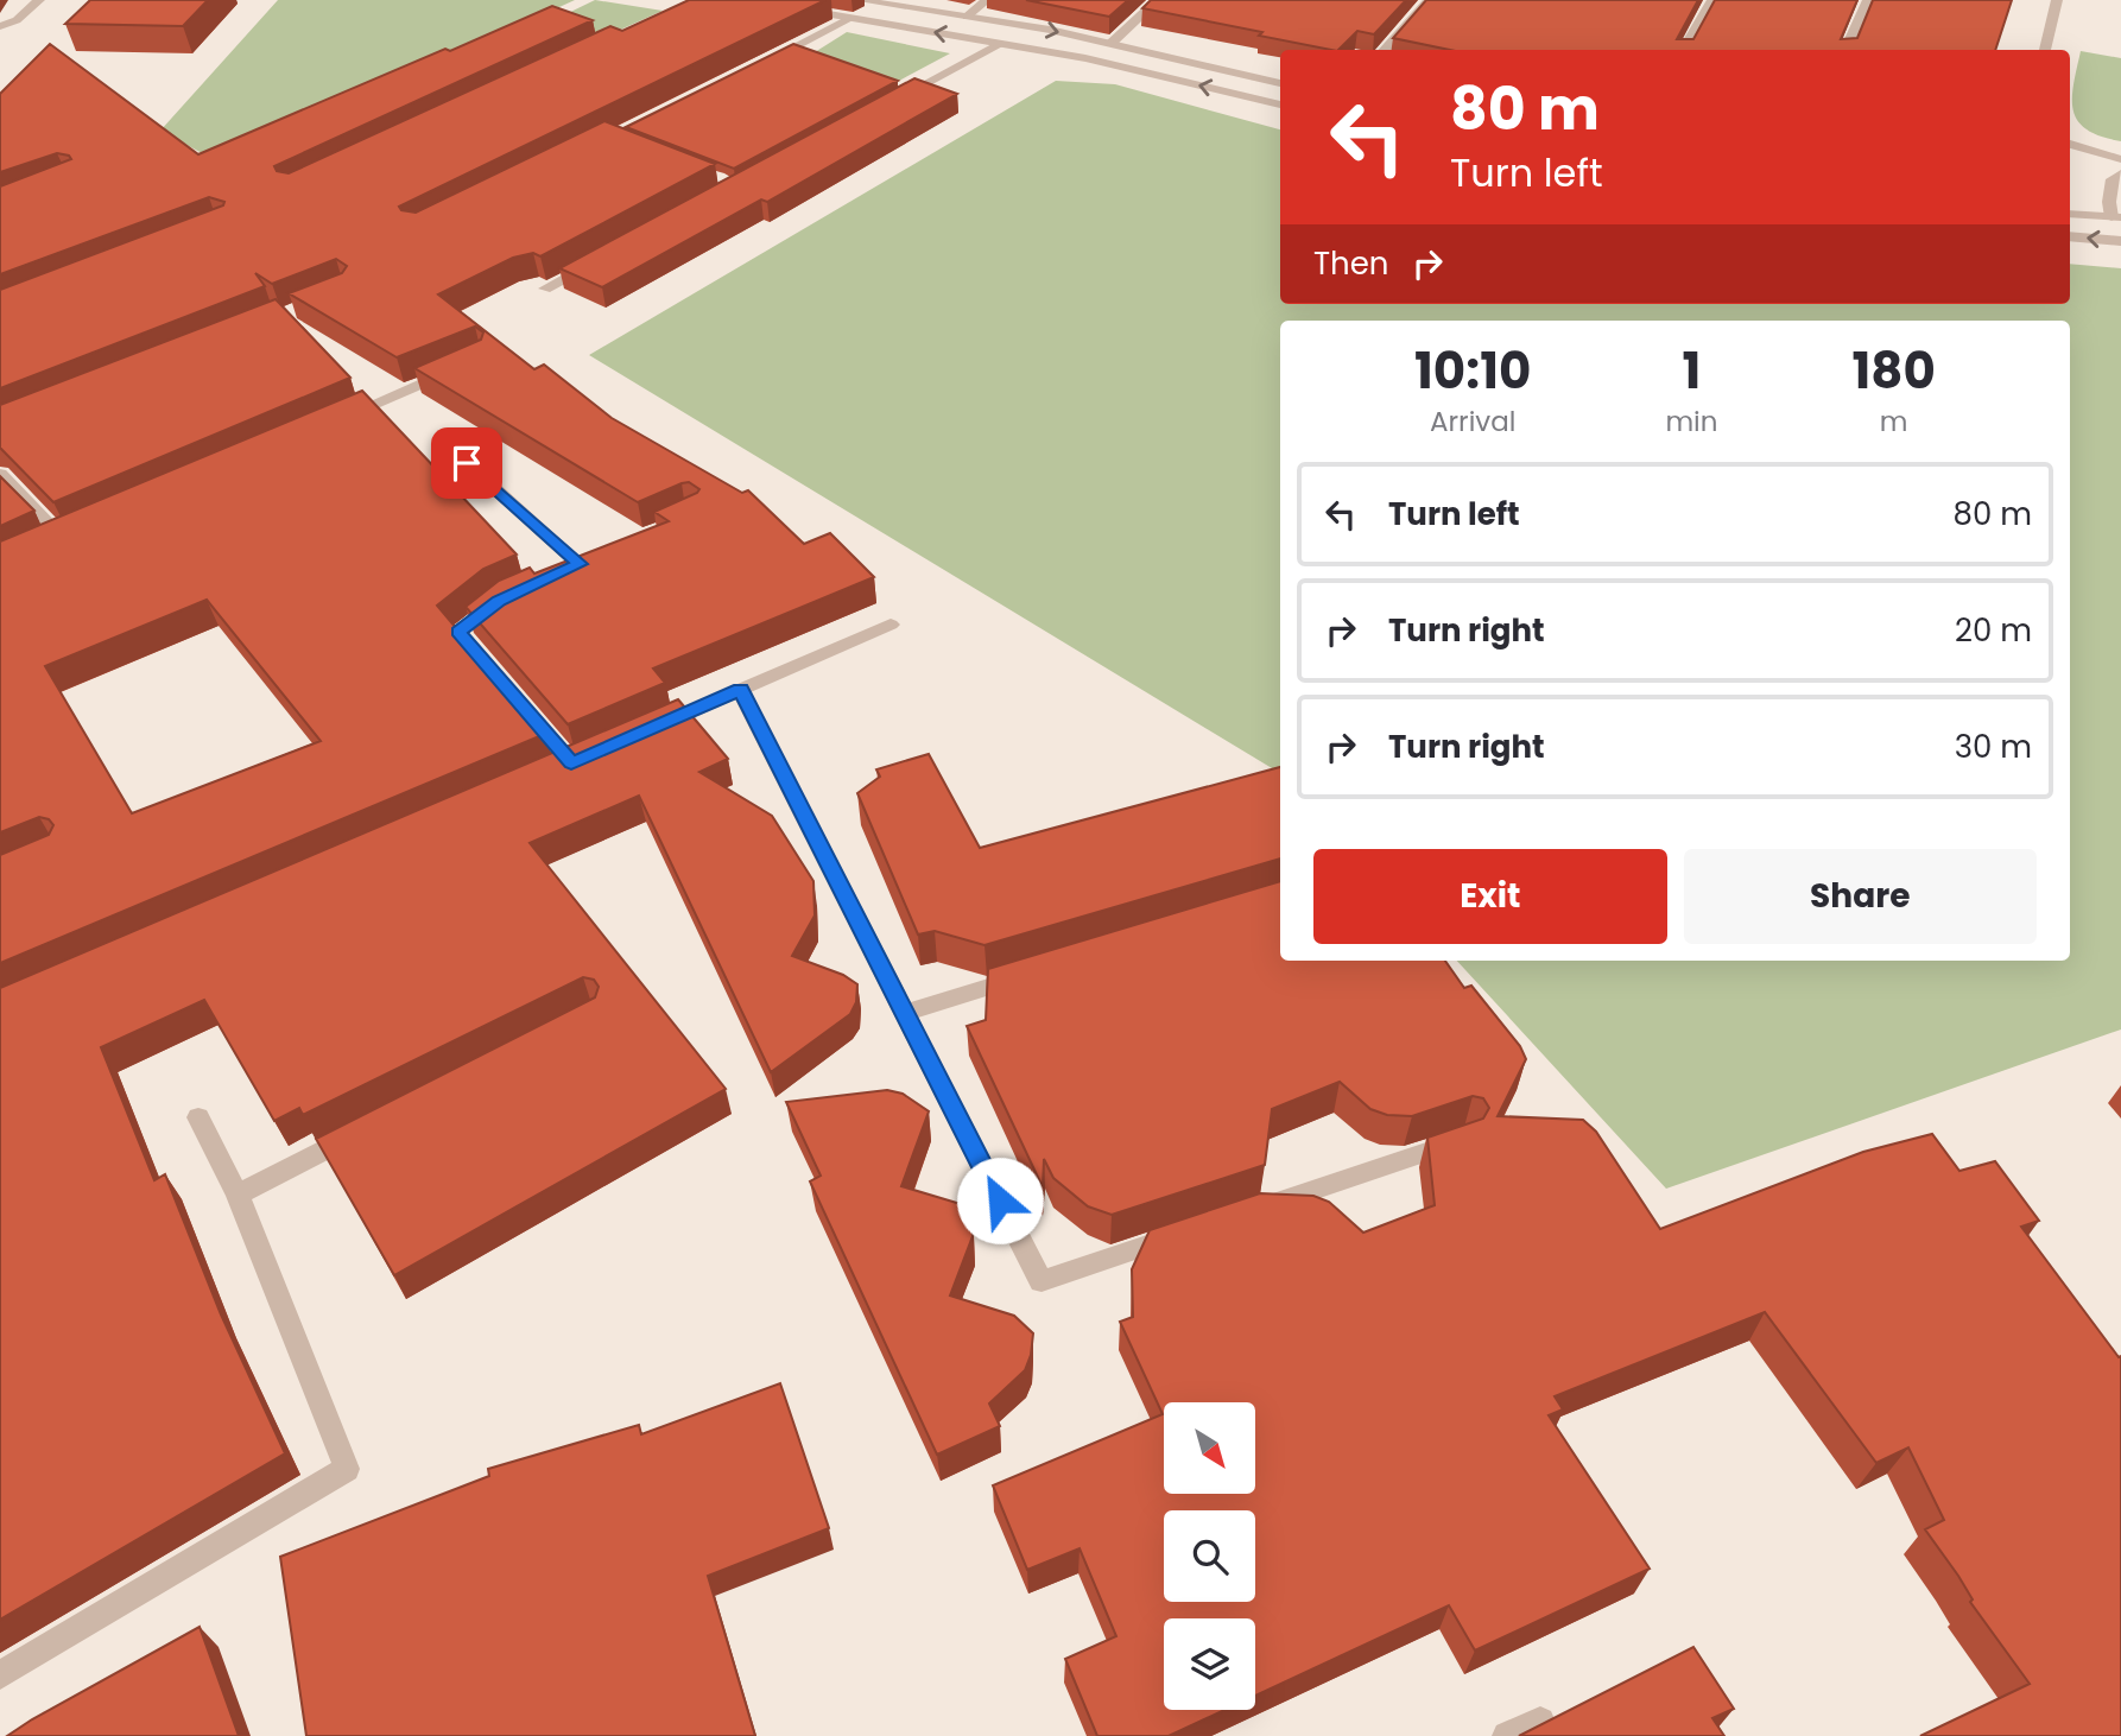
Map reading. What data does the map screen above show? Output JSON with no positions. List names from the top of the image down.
{
  "north": "bottom right",
  "page": {
    "turn": ["80 m", "Turn left"],
    "then": "Then",
    "eta": [
      "10:10",
      "Arrival",
      "1",
      "min",
      "180",
      "m"
    ],
    "list": [
      {
        "name": "Turn left",
        "value": "80 m"
      },
      {
        "name": "Turn right",
        "value": "20 m"
      },
      {
        "name": "Turn right",
        "value": "30 m"
      }
    ],
    "buttons": ["Exit", "Share"]
  }
}
